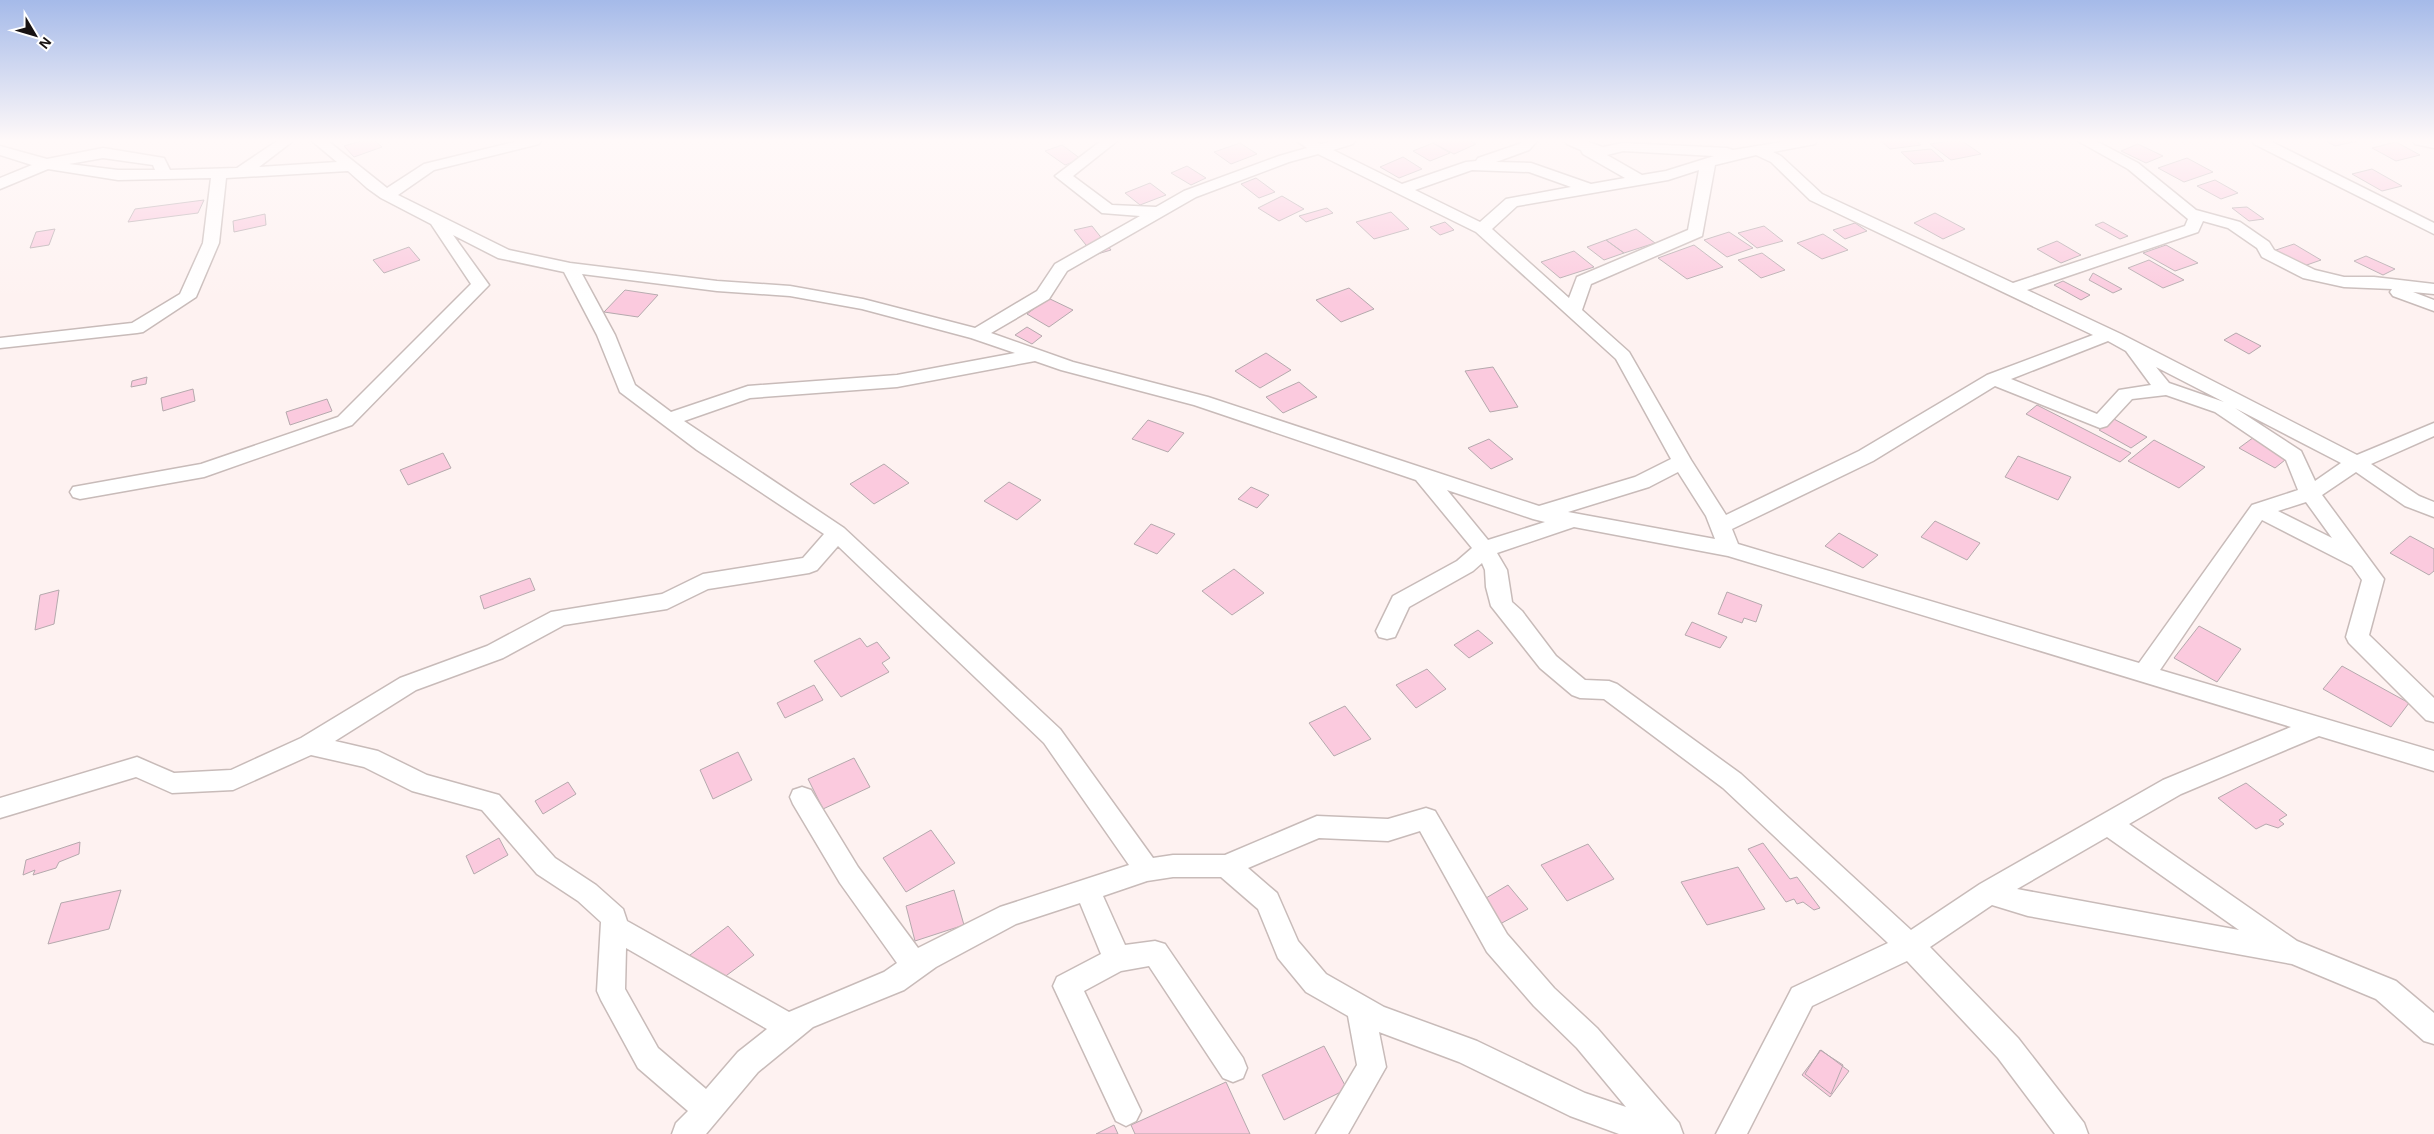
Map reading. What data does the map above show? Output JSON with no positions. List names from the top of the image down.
{
  "north": "bottom right"
}
